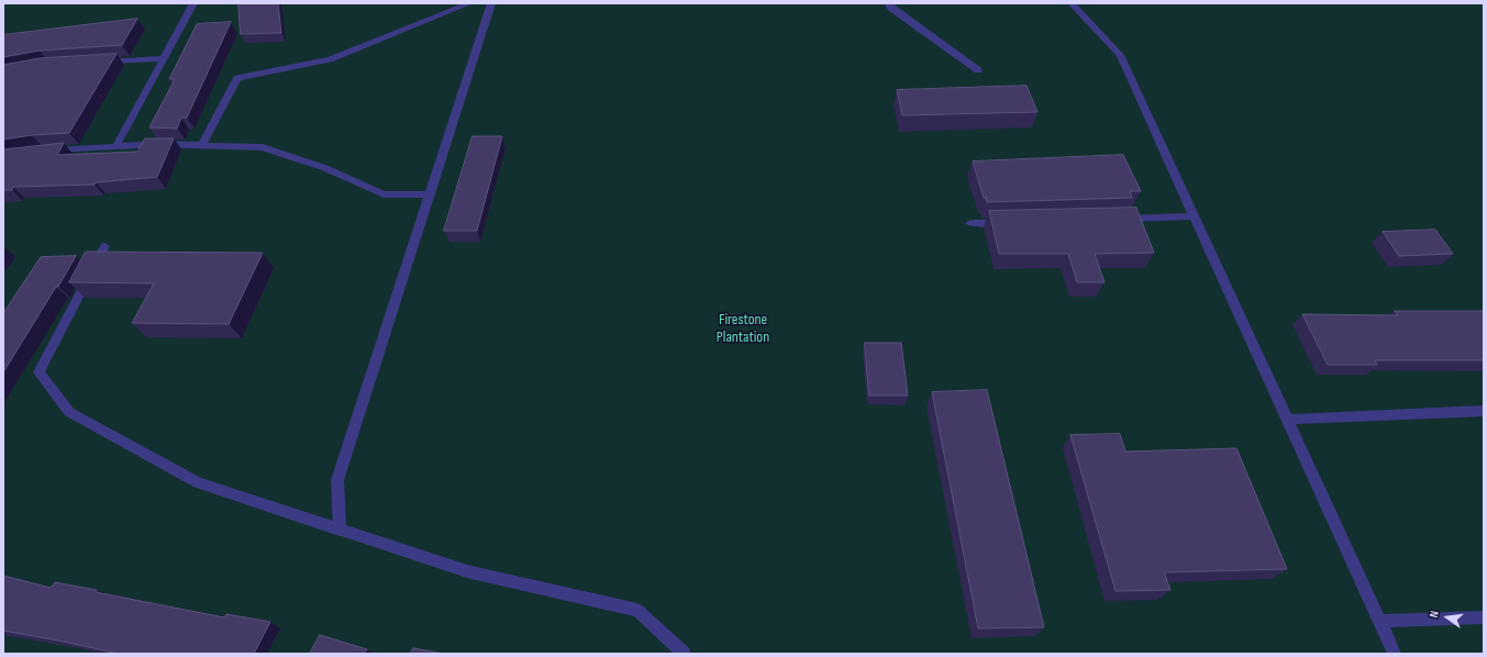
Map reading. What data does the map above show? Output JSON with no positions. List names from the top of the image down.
{
  "parks": ["Firestone Plantation"],
  "north": "left"
}
